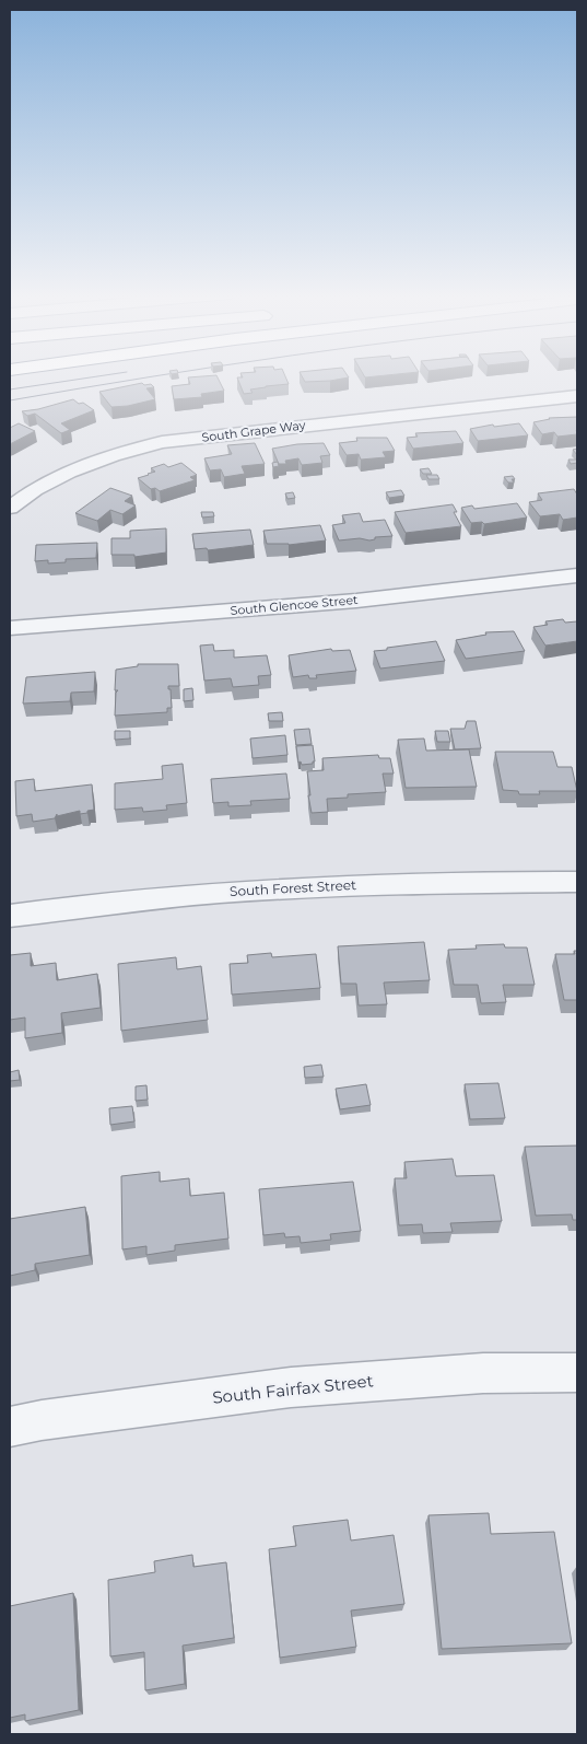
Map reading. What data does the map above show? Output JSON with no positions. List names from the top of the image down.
{
  "streets": {
    "street": [
      "South Grape Way",
      "South Glencoe Street",
      "South Forest Street",
      "South Fairfax Street"
    ]
  }
}
